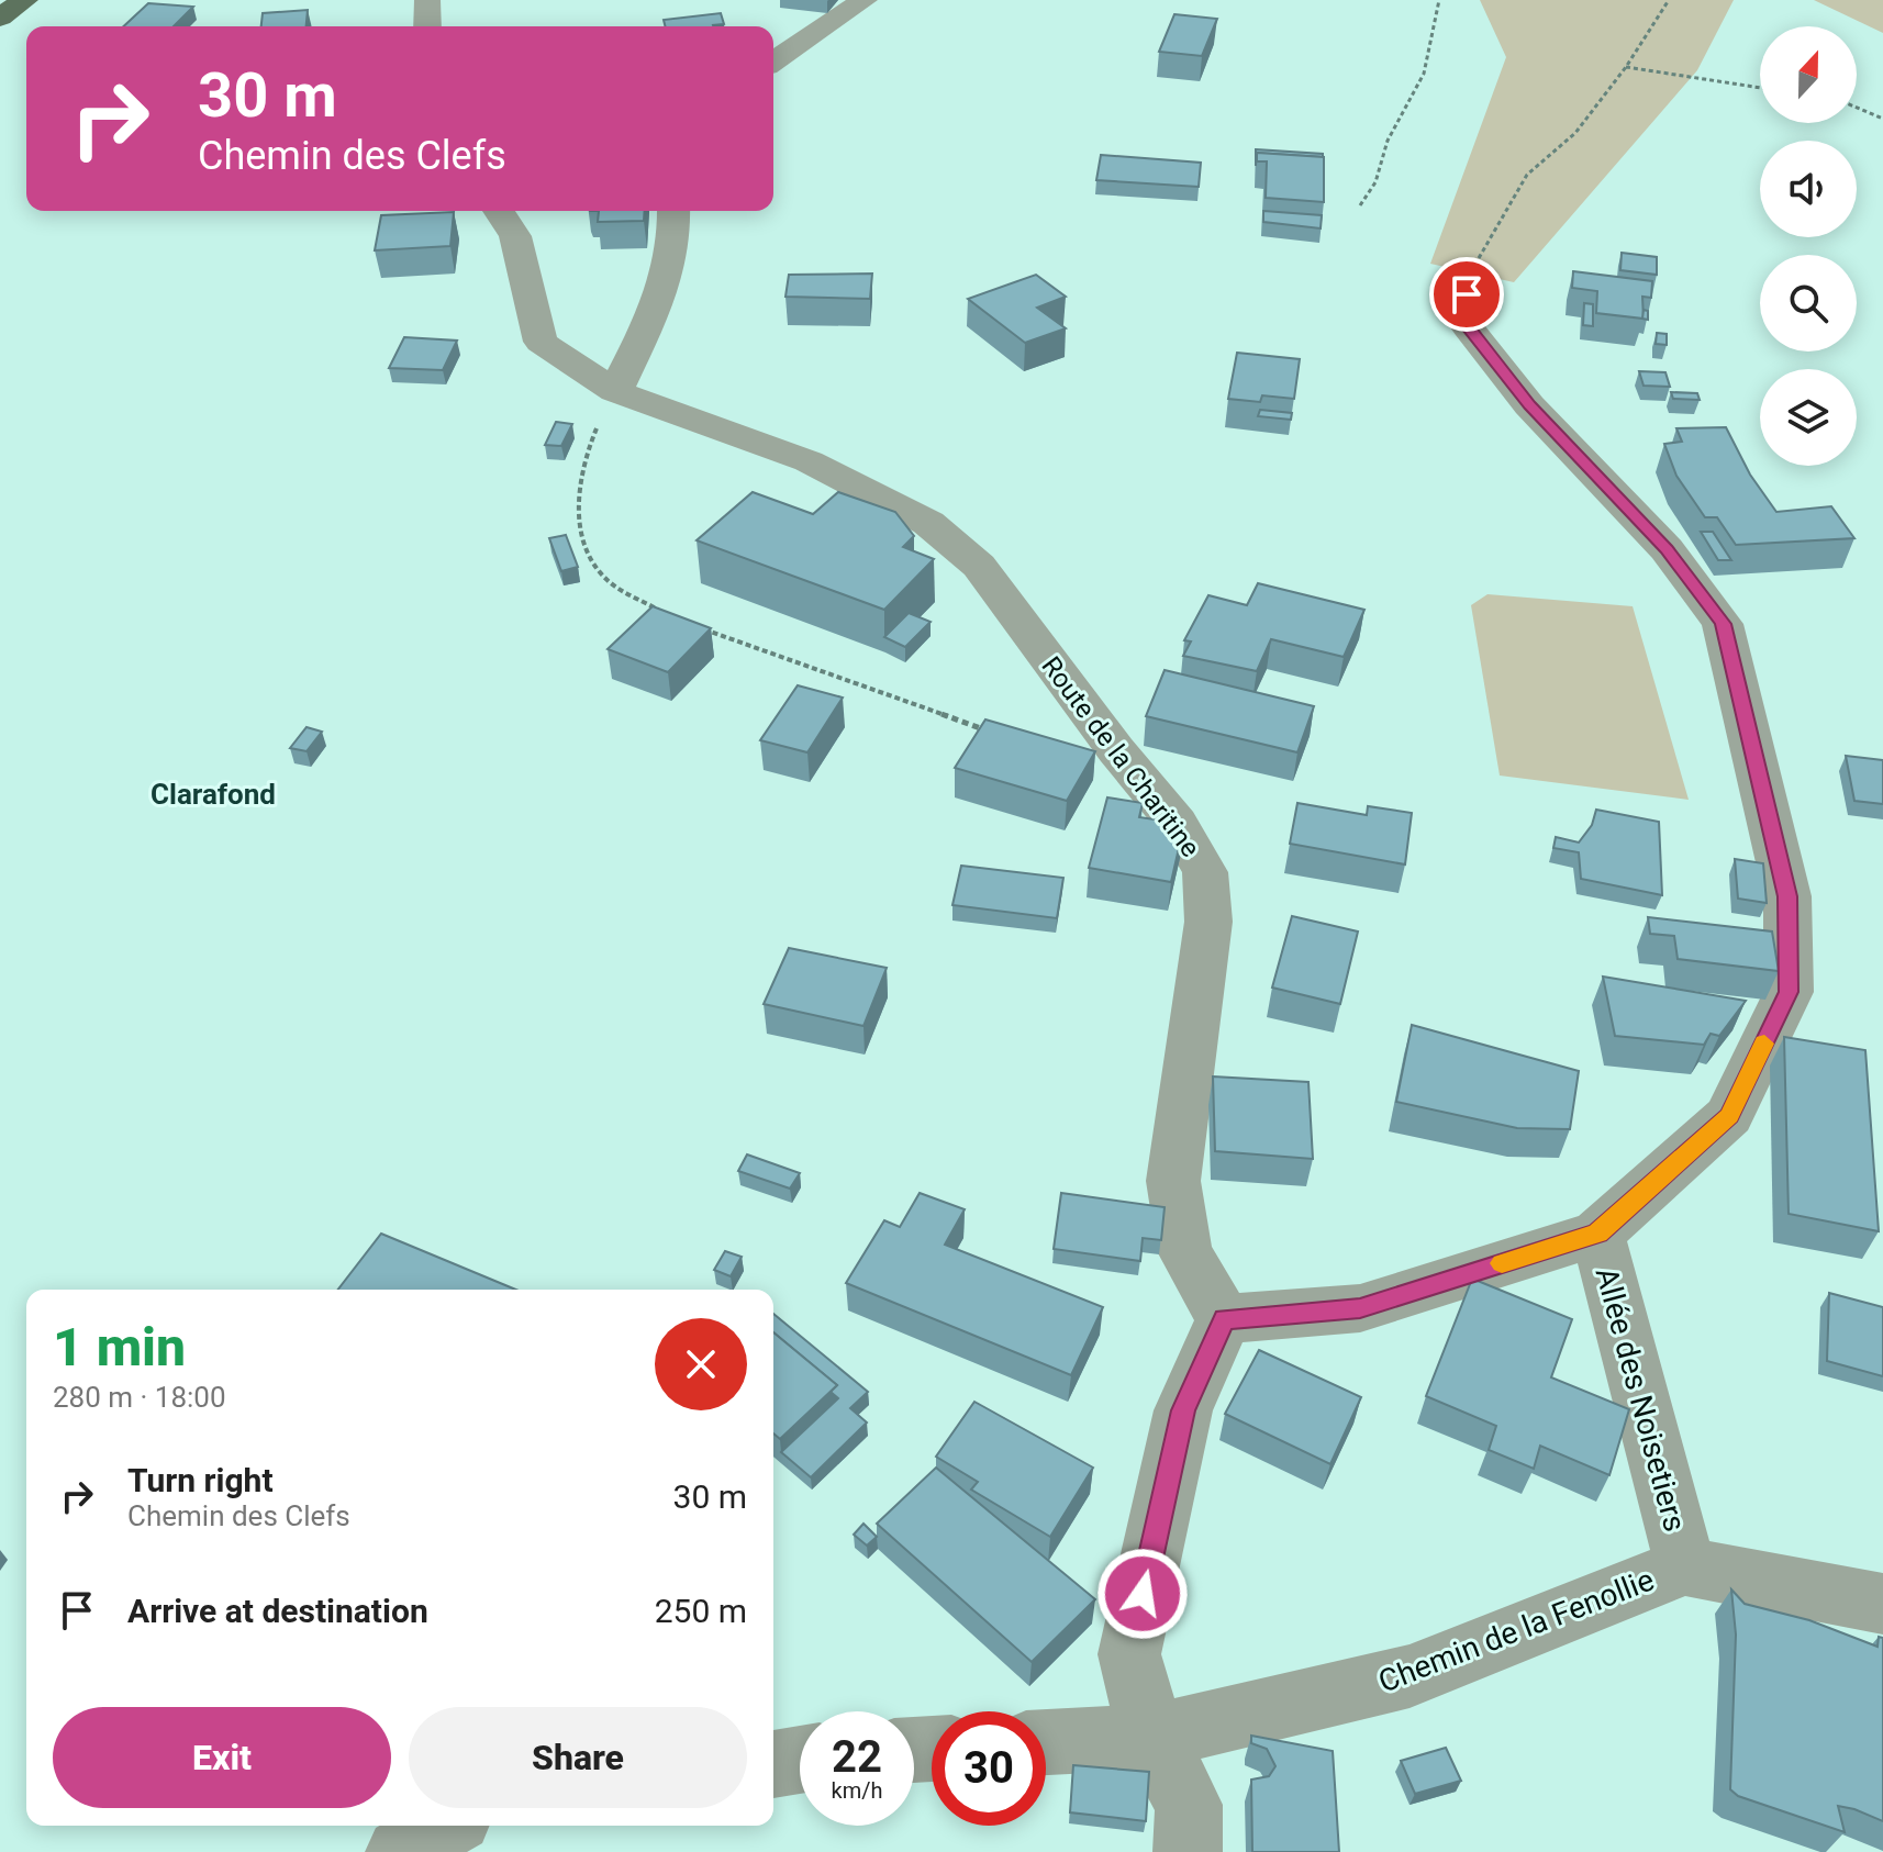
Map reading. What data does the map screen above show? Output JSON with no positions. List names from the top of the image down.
{
  "streets": {
    "street": ["Route de la Charitine", "Allée des Noisetiers", "Chemin de la Fenollie"]
  },
  "crossings": [
    ["Allée des Noisetiers", "Chemin de la Fenollie"]
  ],
  "districts": ["Clarafond"],
  "north": "top",
  "page": {
    "turn": ["30 m", "Chemin des Clefs"],
    "heading": ["1 min", "280 m · 18:00"],
    "list": [
      {
        "name": "Turn right",
        "note": "Chemin des Clefs",
        "value": "30 m"
      },
      {
        "name": "Arrive at destination",
        "value": "250 m"
      }
    ],
    "buttons": ["Exit", "Share"],
    "speed": "22 km/h",
    "limit": "30"
  }
}
